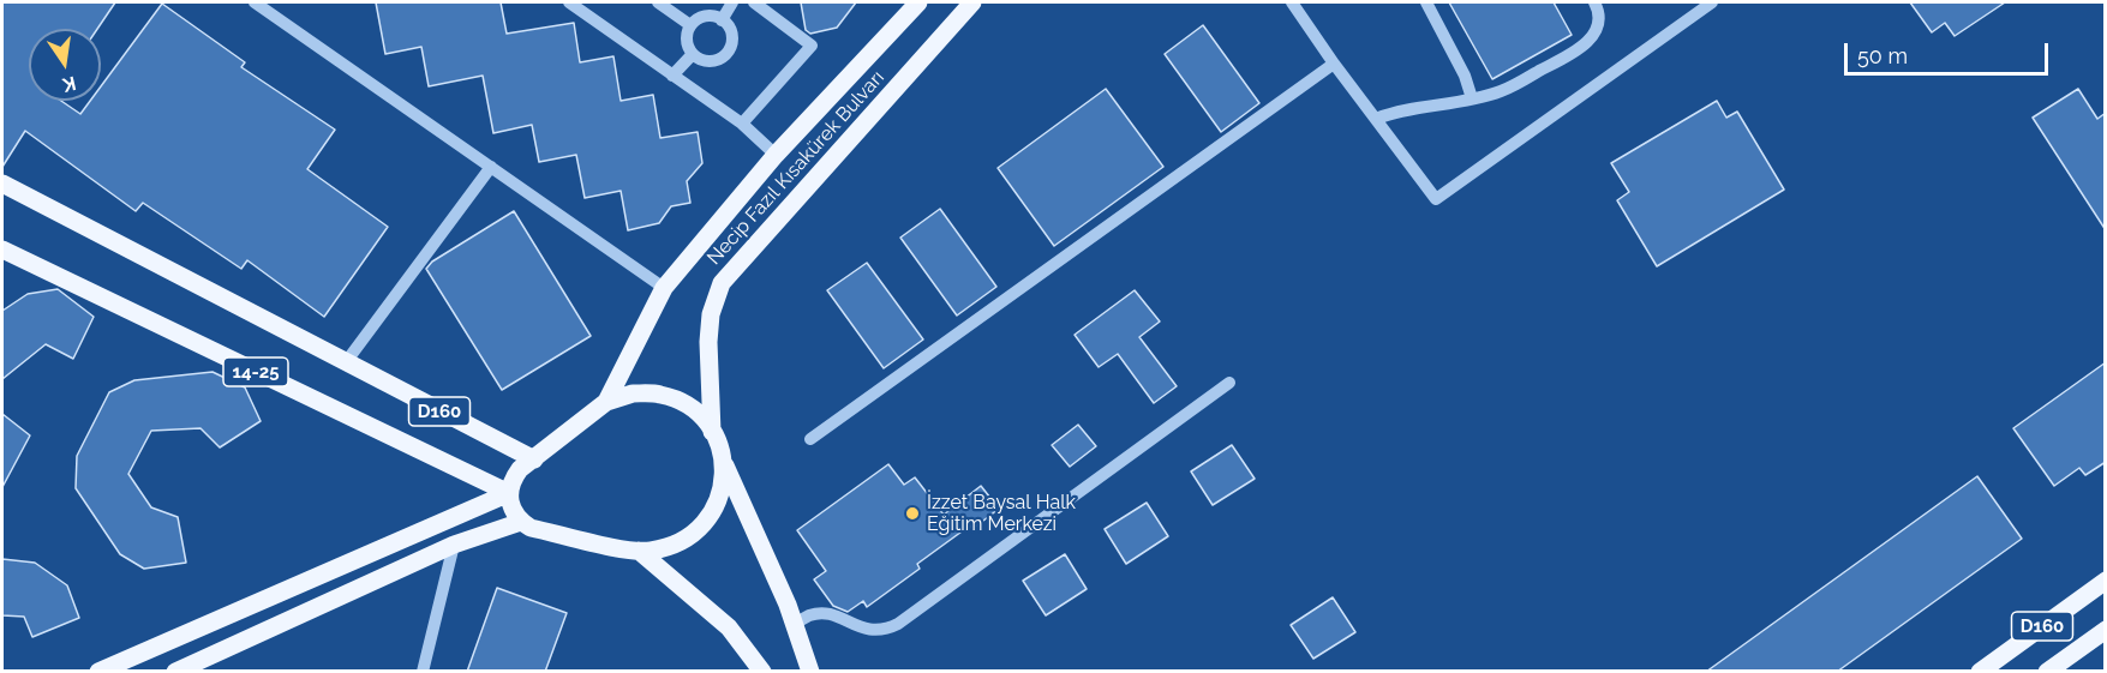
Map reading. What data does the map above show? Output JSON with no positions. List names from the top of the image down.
{
  "streets": {
    "main road": ["Necip Fazıl Kısakürek Bulvarı", "14-25", "D160"]
  },
  "crossings": [
    ["Necip Fazıl Kısakürek Bulvarı", "14-25"],
    ["Necip Fazıl Kısakürek Bulvarı", "D160"],
    ["14-25", "D160"]
  ],
  "places": ["İzzet Baysal Halk Eğitim Merkezi"],
  "scale_bar": "50 m",
  "north": "bottom"
}
